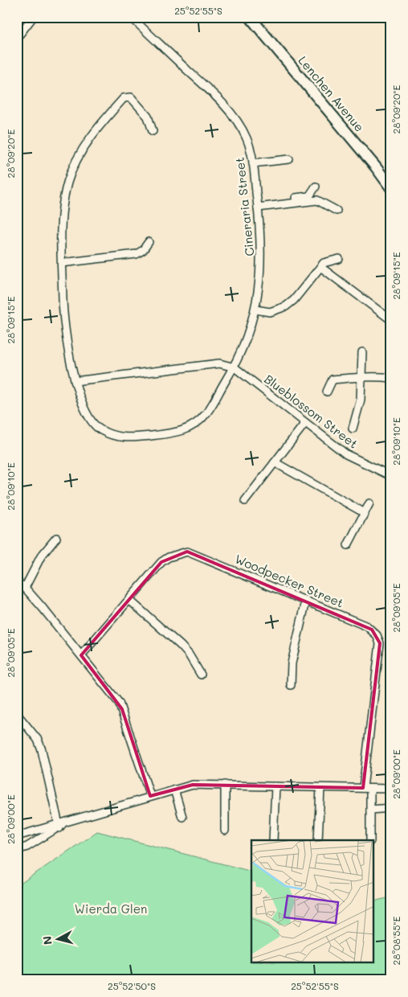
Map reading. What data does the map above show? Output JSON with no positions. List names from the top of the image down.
{
  "streets": {
    "main road": ["Lenchen Avenue"],
    "street": ["Cineraria Street", "Blueblossom Street", "Woodpecker Street"]
  },
  "crossings": [
    ["Cineraria Street", "Blueblossom Street"]
  ],
  "parks": ["Wierda Glen"],
  "north": "left",
  "coordinates": [
    "25°52'55\"S",
    "28°09'20\"E",
    "28°09'15\"E",
    "28°09'10\"E",
    "28°09'05\"E",
    "28°09'00\"E",
    "28°08'55\"E",
    "25°52'50\"S"
  ]
}
